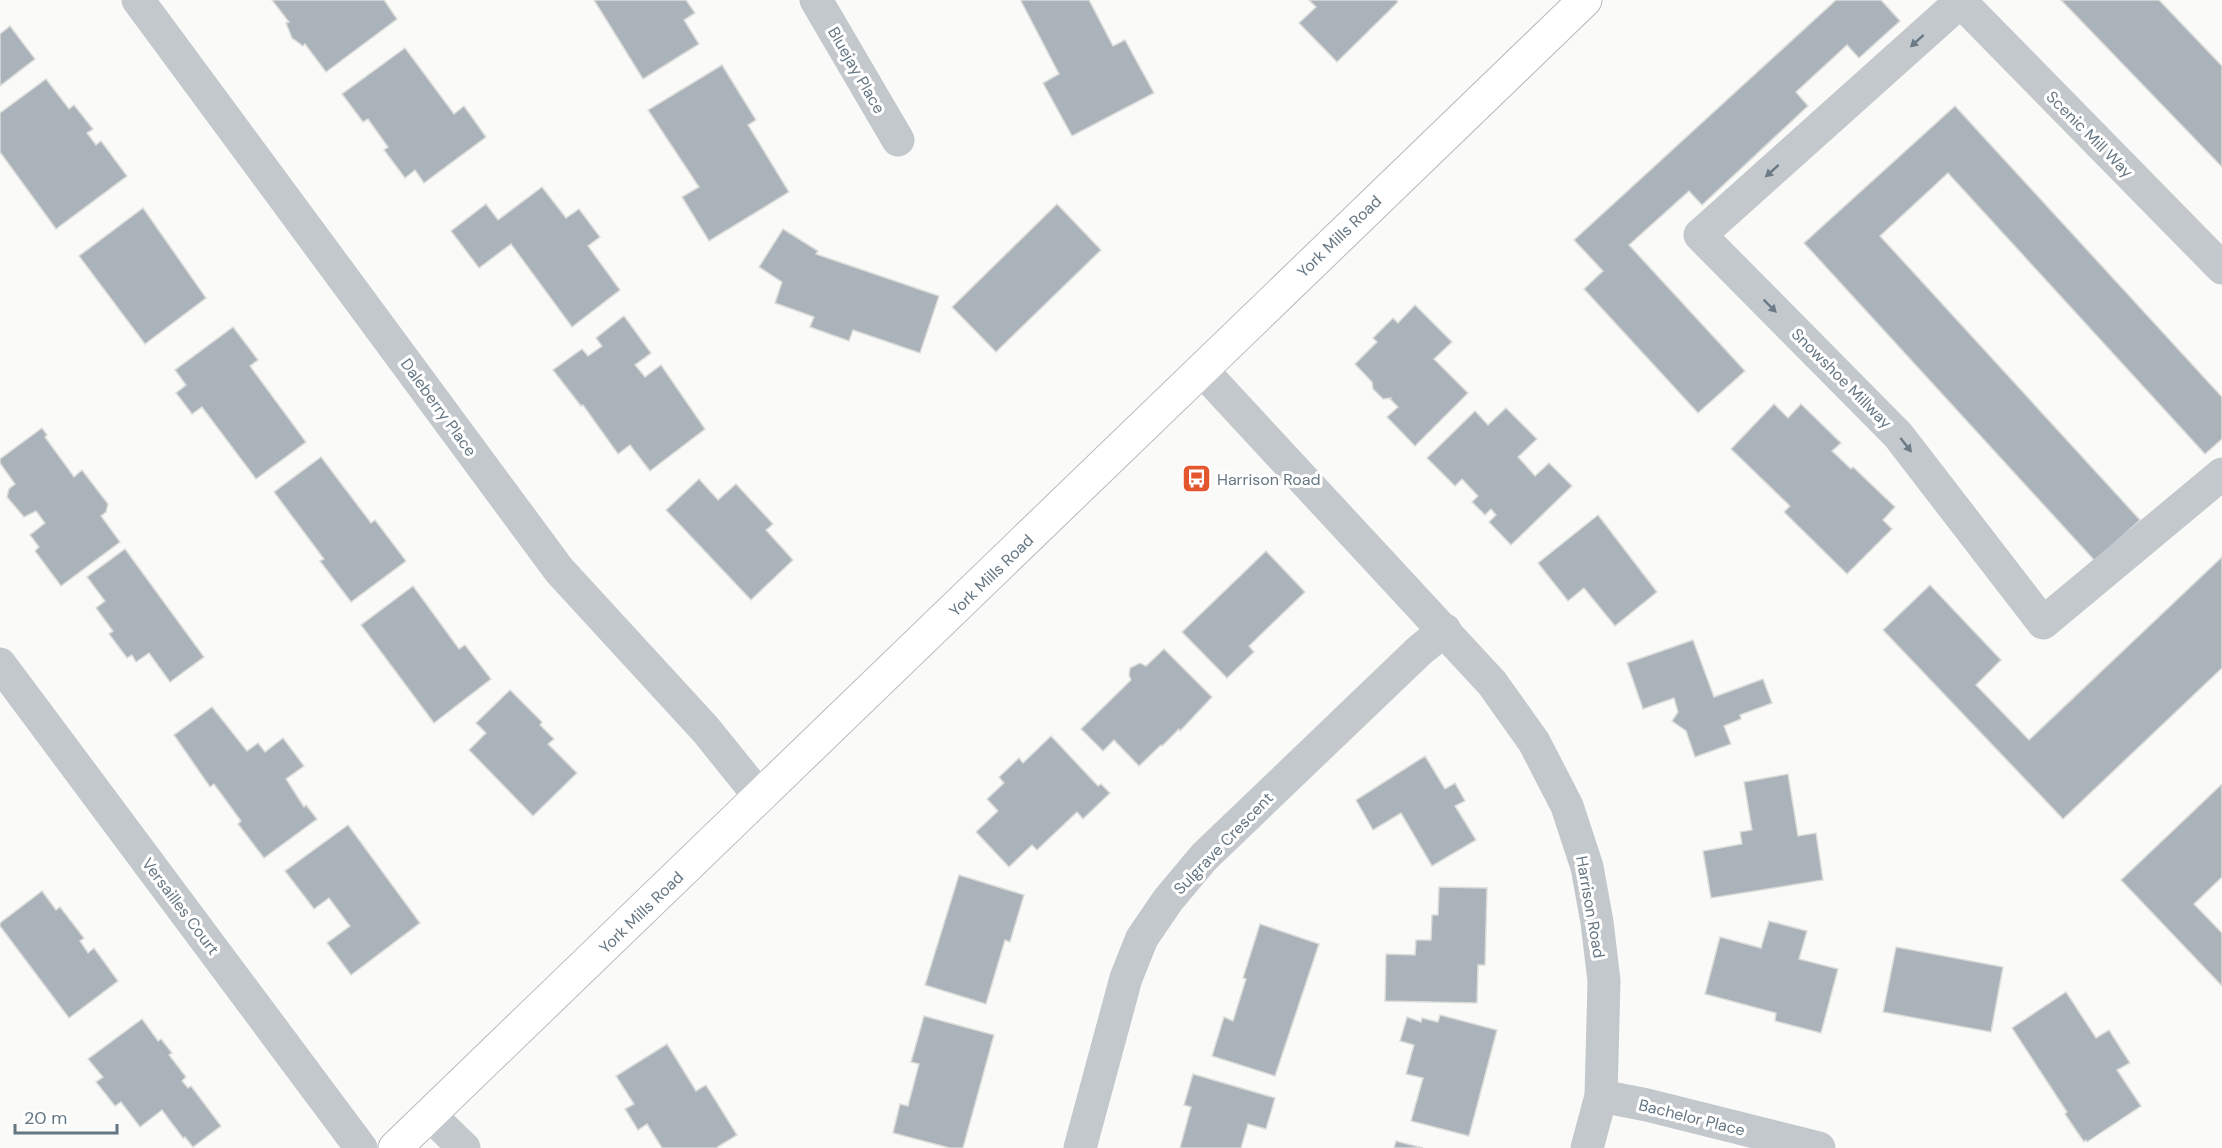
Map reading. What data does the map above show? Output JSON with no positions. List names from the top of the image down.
{
  "streets": {
    "main road": ["York Mills Road"],
    "street": [
      "Bluejay Place",
      "Scenic Mill Way",
      "Snowshoe Millway",
      "Daleberry Place",
      "Sulgrave Crescent",
      "Versailles Court",
      "Harrison Road",
      "Bachelor Place"
    ]
  },
  "crossings": [
    ["Scenic Mill Way", "Snowshoe Millway"],
    ["York Mills Road", "Daleberry Place"],
    ["York Mills Road", "Harrison Road"],
    ["Sulgrave Crescent", "Harrison Road"],
    ["Harrison Road", "Bachelor Place"]
  ],
  "places": {
    "bus stop": ["Harrison Road"]
  },
  "scale_bar": "20 m"
}
